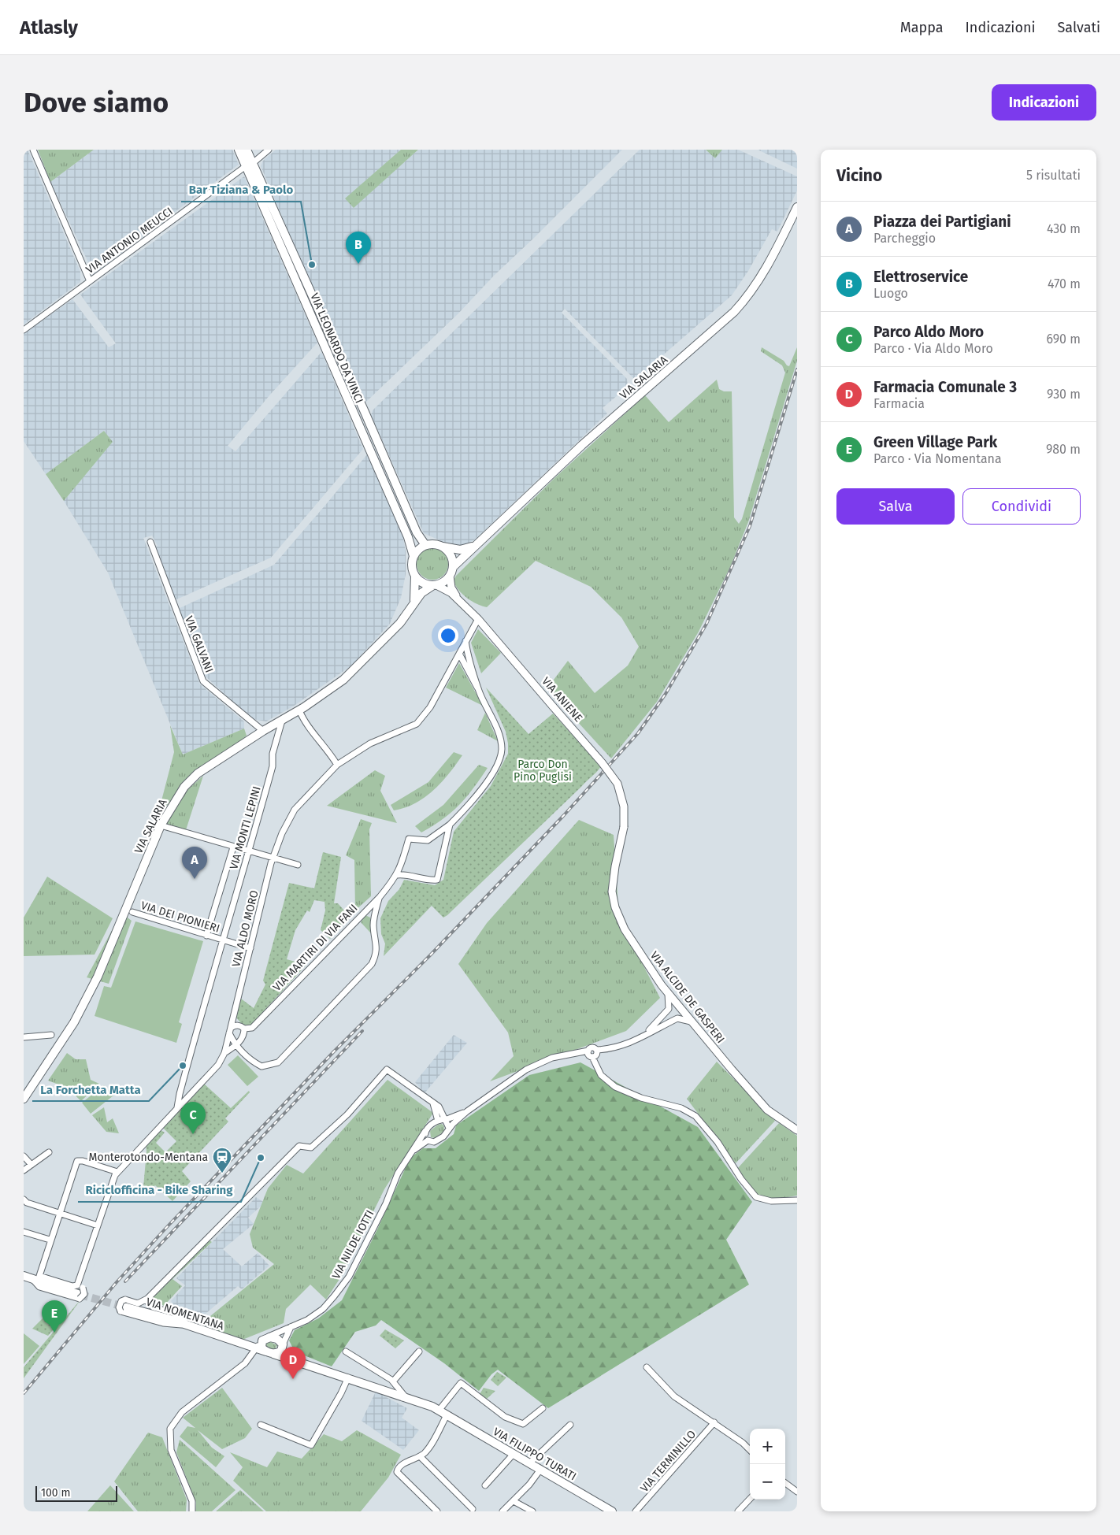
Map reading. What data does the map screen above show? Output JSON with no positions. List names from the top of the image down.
{
  "streets": {
    "main road": [
      "VIA LEONARDO DA VINCI",
      "VIA SALARIA",
      "VIA NOMENTANA",
      "VIA FILIPPO TURATI"
    ],
    "street": [
      "VIA ANTONIO MEUCCI",
      "VIA GALVANI",
      "VIA ANIENE",
      "VIA MONTI LEPINI",
      "VIA DEI PIONIERI",
      "VIA ALDO MORO",
      "VIA MARTIRI DI VIA FANI",
      "VIA ALCIDE DE GASPERI",
      "VIA NILDE IOTTI",
      "VIA TERMINILLO"
    ]
  },
  "crossings": [
    ["VIA ANTONIO MEUCCI", "VIA LEONARDO DA VINCI"],
    ["VIA LEONARDO DA VINCI", "VIA SALARIA"],
    ["VIA LEONARDO DA VINCI", "VIA ANIENE"],
    ["VIA SALARIA", "VIA GALVANI"],
    ["VIA SALARIA", "VIA ANIENE"],
    ["VIA SALARIA", "VIA MONTI LEPINI"],
    ["VIA ANIENE", "VIA ALDO MORO"],
    ["VIA ANIENE", "VIA ALCIDE DE GASPERI"],
    ["VIA MONTI LEPINI", "VIA DEI PIONIERI"],
    ["VIA MONTI LEPINI", "VIA ALDO MORO"],
    ["VIA ALDO MORO", "VIA MARTIRI DI VIA FANI"],
    ["VIA NILDE IOTTI", "VIA NOMENTANA"],
    ["VIA NILDE IOTTI", "VIA FILIPPO TURATI"],
    ["VIA NOMENTANA", "VIA FILIPPO TURATI"]
  ],
  "parks": ["Parco Don Pino Puglisi"],
  "places": {
    "other": ["Bar Tiziana & Paolo", "La Forchetta Matta", "Riciclofficina - Bike Sharing"],
    "station": ["Monterotondo-Mentana"]
  },
  "scale_bar": "100 m",
  "page": {
    "header": "Atlasly",
    "nav": ["Mappa", "Indicazioni", "Salvati"],
    "buttons": [
      "Indicazioni",
      ["Salva", "Condividi"]
    ],
    "title": "Dove siamo",
    "heading": ["Vicino", "5 risultati"],
    "list": [
      {
        "mark": "A",
        "name": "Piazza dei Partigiani",
        "note": "Parcheggio",
        "value": "430 m"
      },
      {
        "mark": "B",
        "name": "Elettroservice",
        "note": "Luogo",
        "value": "470 m"
      },
      {
        "mark": "C",
        "name": "Parco Aldo Moro",
        "note": "Parco · Via Aldo Moro",
        "value": "690 m"
      },
      {
        "mark": "D",
        "name": "Farmacia Comunale 3",
        "note": "Farmacia",
        "value": "930 m"
      },
      {
        "mark": "E",
        "name": "Green Village Park",
        "note": "Parco · Via Nomentana",
        "value": "980 m"
      }
    ],
    "pins": [
      "B",
      "A",
      "C",
      "E",
      "D"
    ],
    "map_buttons": ["+", "−"],
    "scale": "100 m"
  }
}
